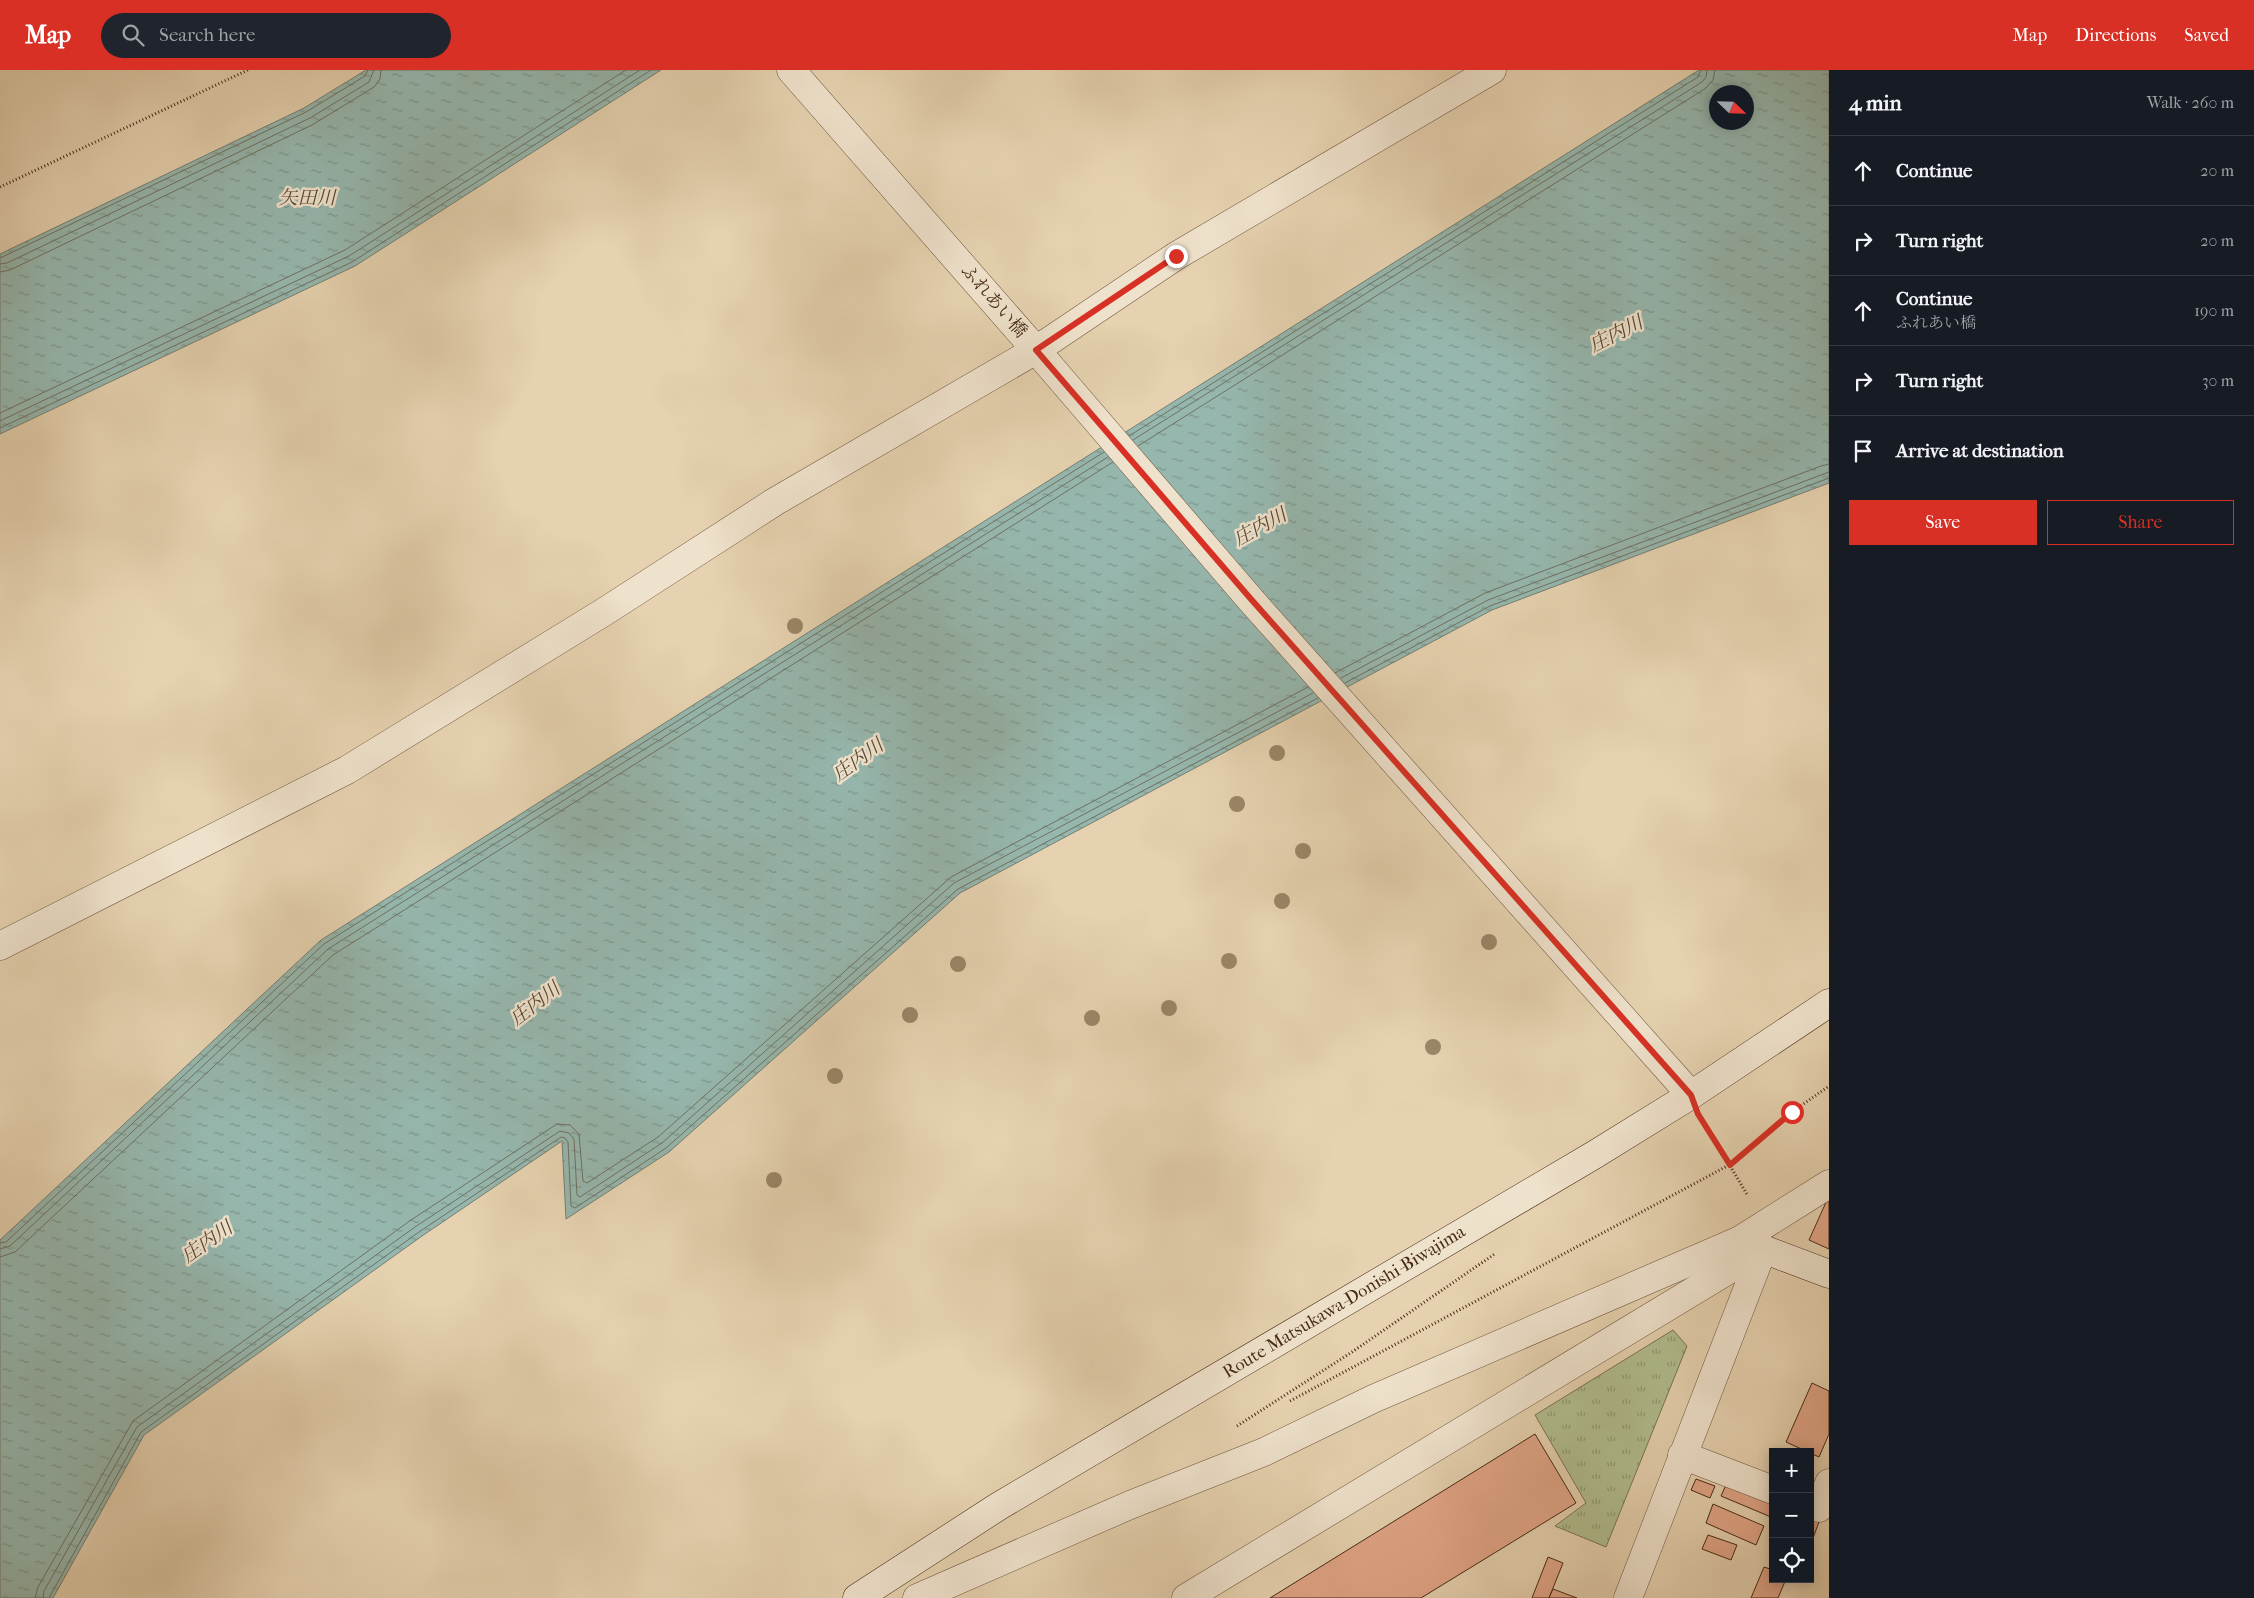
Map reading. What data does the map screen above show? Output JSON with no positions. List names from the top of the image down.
{
  "streets": {
    "street": ["ふれあい橋", "Route Matsukawa-Donishi-Biwajima"]
  },
  "crossings": [
    ["ふれあい橋", "Route Matsukawa-Donishi-Biwajima"]
  ],
  "water": ["矢田川", "庄内川"],
  "north": "bottom right",
  "page": {
    "header": "Map",
    "search": "Search here",
    "nav": ["Map", "Directions", "Saved"],
    "heading": ["4 min", "Walk · 260 m"],
    "list": [
      ["Continue", "20 m"],
      ["Turn right", "20 m"],
      ["Continue", "ふれあい橋", "190 m"],
      ["Turn right", "30 m"],
      "Arrive at destination"
    ],
    "buttons": ["Save", "Share"],
    "map_buttons": ["+", "−"]
  }
}
